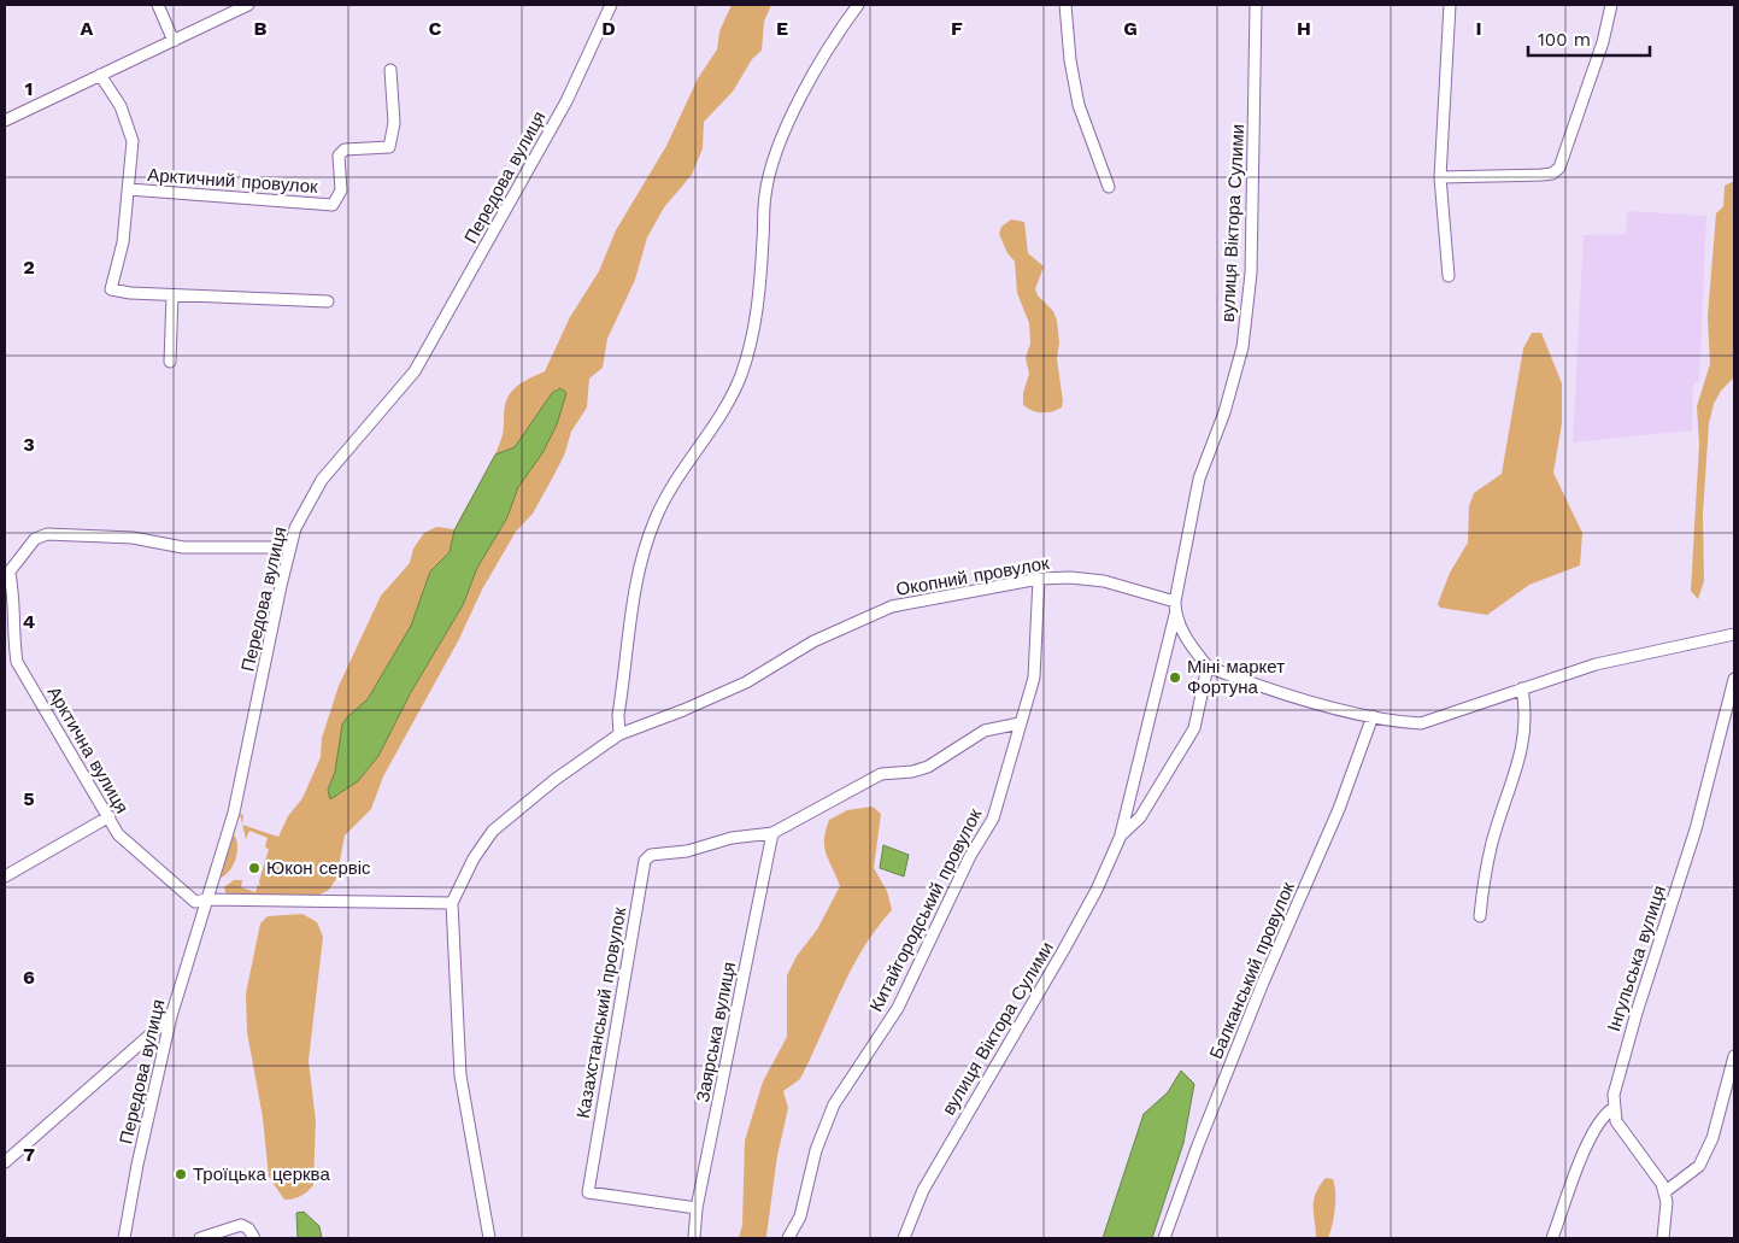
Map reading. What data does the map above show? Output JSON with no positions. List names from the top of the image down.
{
  "streets": {
    "street": [
      "Передова вулиця",
      "Арктичний провулок",
      "вулиця Віктора Сулими",
      "Окопний провулок",
      "Арктична вулиця",
      "Китайгородський провулок",
      "Інгульська вулиця",
      "Балканський провулок",
      "Казахстанський провулок",
      "Заярська вулиця"
    ]
  },
  "crossings": [
    ["Передова вулиця", "Арктична вулиця"],
    ["вулиця Віктора Сулими", "Окопний провулок"],
    ["Окопний провулок", "Китайгородський провулок"],
    ["Казахстанський провулок", "Заярська вулиця"]
  ],
  "places": ["Міні маркет Фортуна", "Юкон сервіс", "Троїцька церква"],
  "scale_bar": "100 m",
  "grid": {
    "columns": [
      "A",
      "B",
      "C",
      "D",
      "E",
      "F",
      "G",
      "H",
      "I"
    ],
    "rows": [
      "1",
      "2",
      "3",
      "4",
      "5",
      "6",
      "7"
    ]
  }
}
